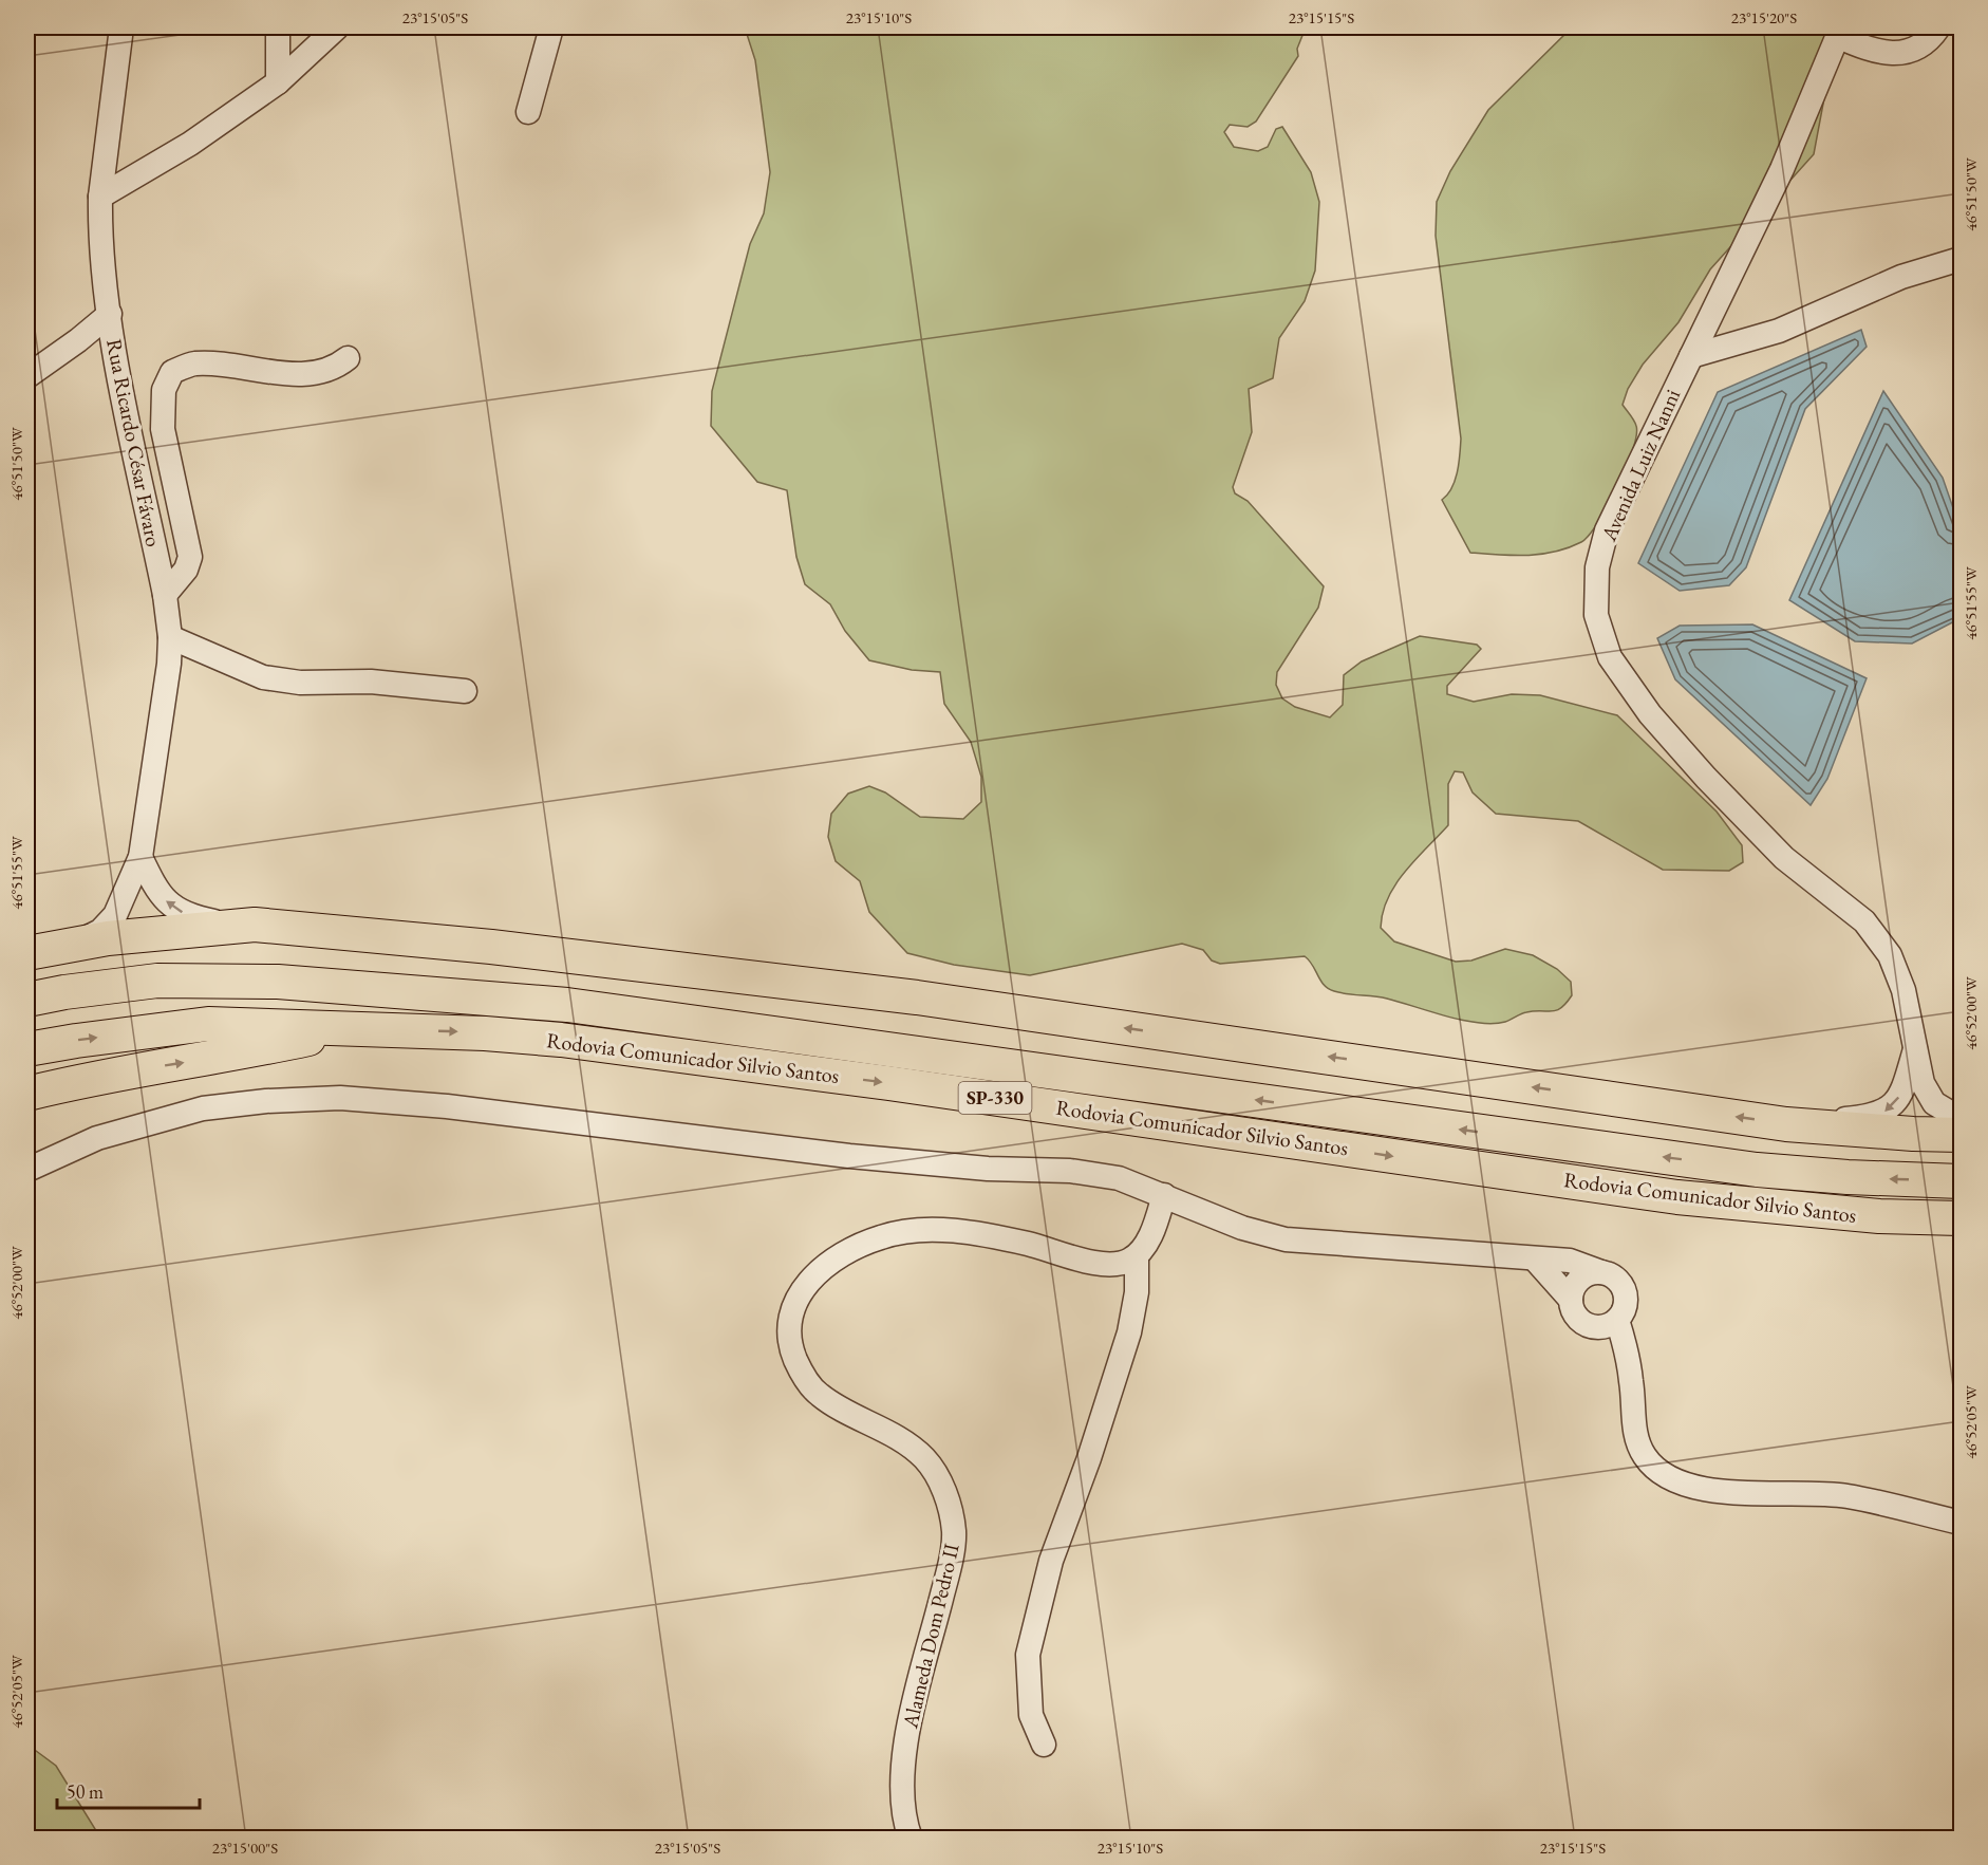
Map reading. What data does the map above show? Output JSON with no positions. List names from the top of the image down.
{
  "streets": {
    "highway": ["Rodovia Comunicador Silvio Santos", "SP-330"],
    "street": ["Rua Ricardo César Fávaro", "Avenida Luiz Nanni", "Alameda Dom Pedro II"]
  },
  "scale_bar": "50 m",
  "coordinates": [
    "23°15'05\"S",
    "23°15'10\"S",
    "23°15'15\"S",
    "23°15'20\"S",
    "46°51'50\"W",
    "46°51'55\"W",
    "46°52'00\"W",
    "46°52'05\"W",
    "23°15'00\"S"
  ]
}
